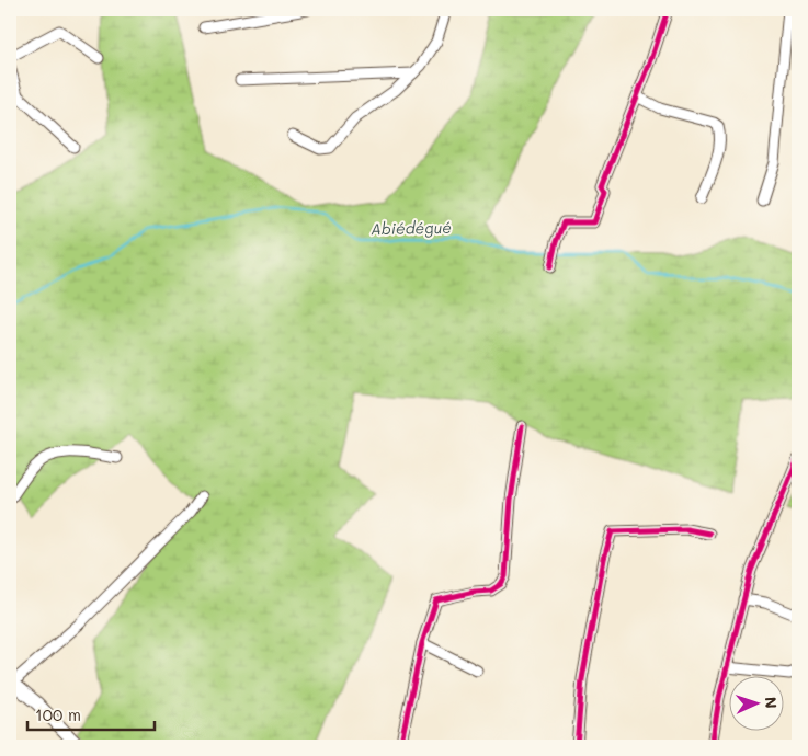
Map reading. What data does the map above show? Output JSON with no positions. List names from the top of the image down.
{
  "water": ["Abiédégué"],
  "scale_bar": "100 m",
  "north": "right"
}
